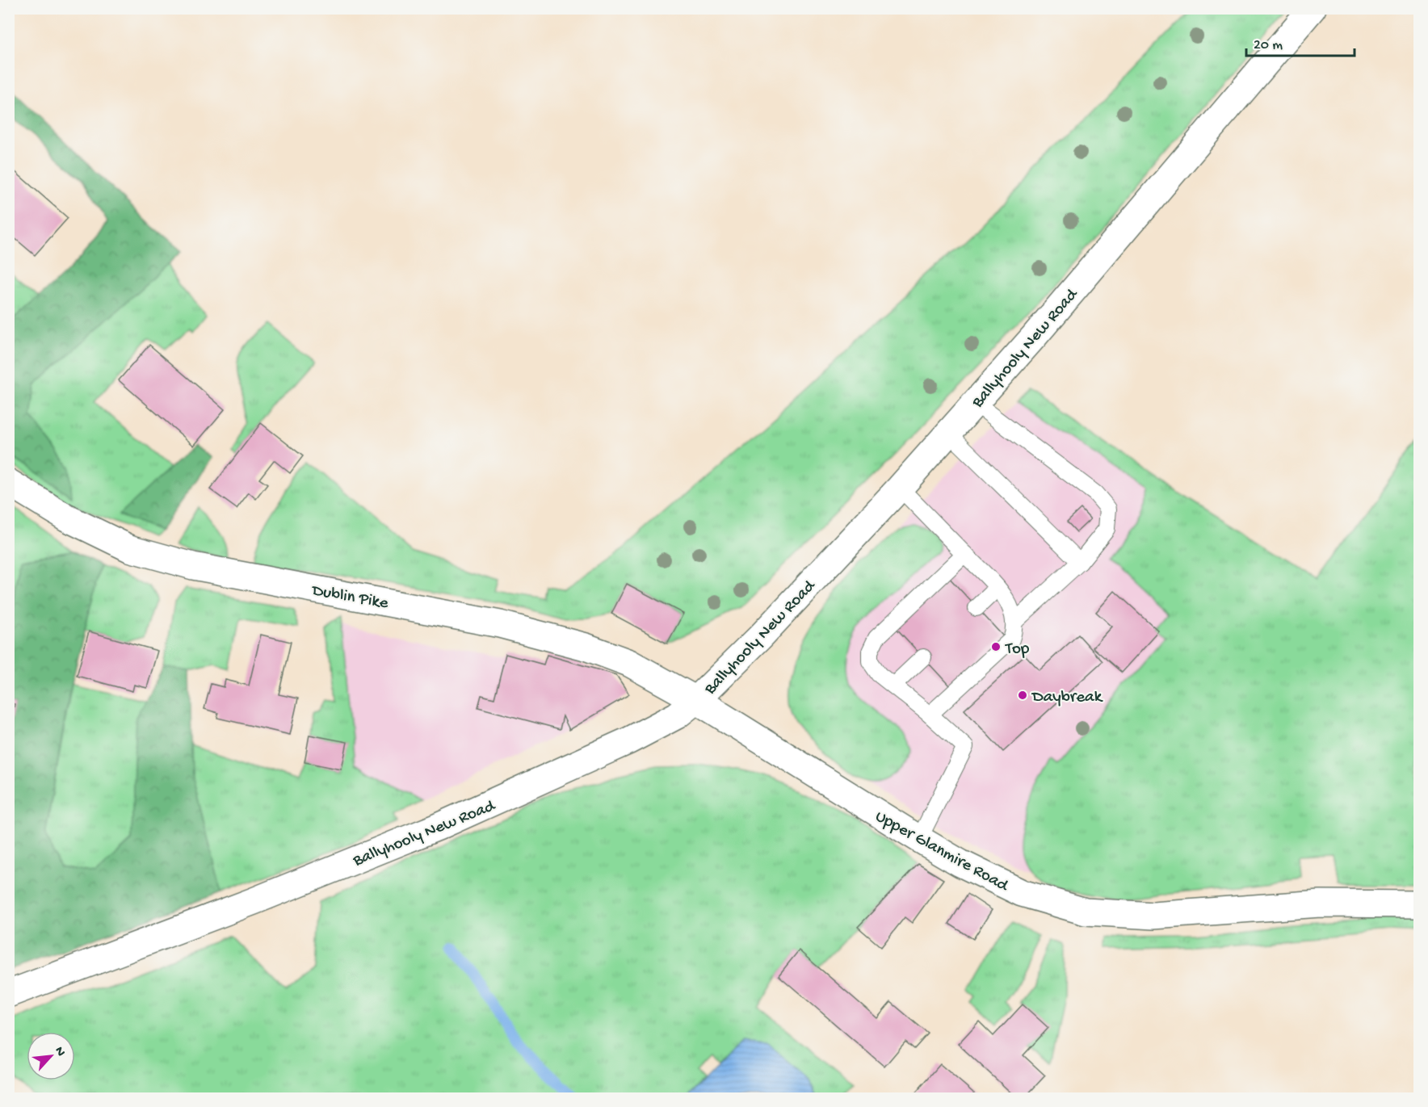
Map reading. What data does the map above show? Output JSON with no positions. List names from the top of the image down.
{
  "streets": {
    "main road": ["Ballyhooly New Road", "Dublin Pike", "Upper Glanmire Road"]
  },
  "crossings": [
    ["Ballyhooly New Road", "Dublin Pike"],
    ["Ballyhooly New Road", "Upper Glanmire Road"],
    ["Dublin Pike", "Upper Glanmire Road"]
  ],
  "places": ["Top", "Daybreak"],
  "scale_bar": "20 m",
  "north": "top right"
}
